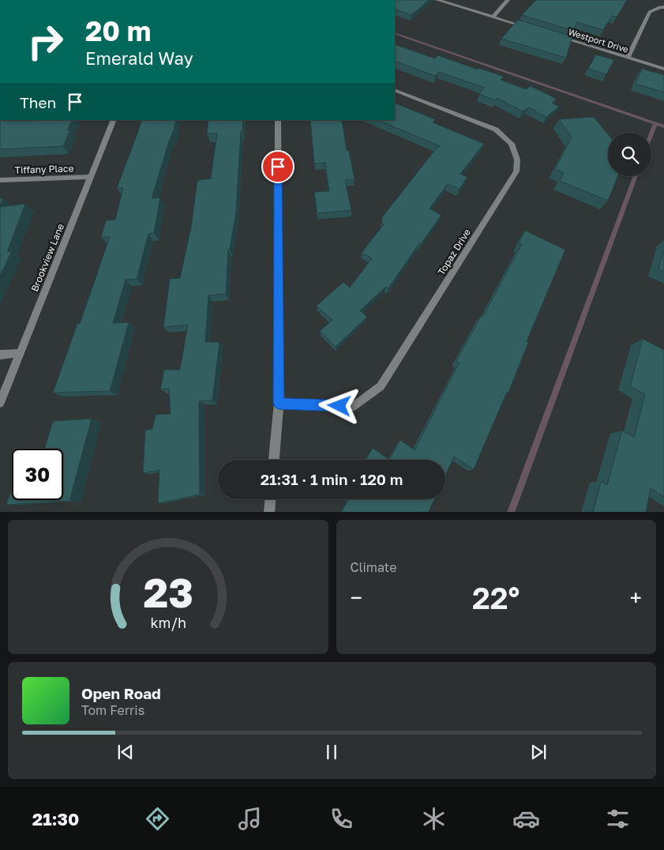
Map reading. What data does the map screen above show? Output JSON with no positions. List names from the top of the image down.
{
  "streets": {
    "street": [
      "Westport Drive",
      "Tiffany Place",
      "Topaz Drive",
      "Brookview Lane"
    ]
  },
  "crossings": [
    ["Tiffany Place", "Brookview Lane"]
  ],
  "page": {
    "turn": ["20 m", "Emerald Way"],
    "then": "Then",
    "limit": "30",
    "trip": "21:31 · 1 min · 120 m",
    "tile": "Climate",
    "heat": ["−", "22°", "+"],
    "song": ["Open Road", "Tom Ferris"],
    "tabs": "21:30",
    "gauge": ["23", "km/h"]
  }
}
